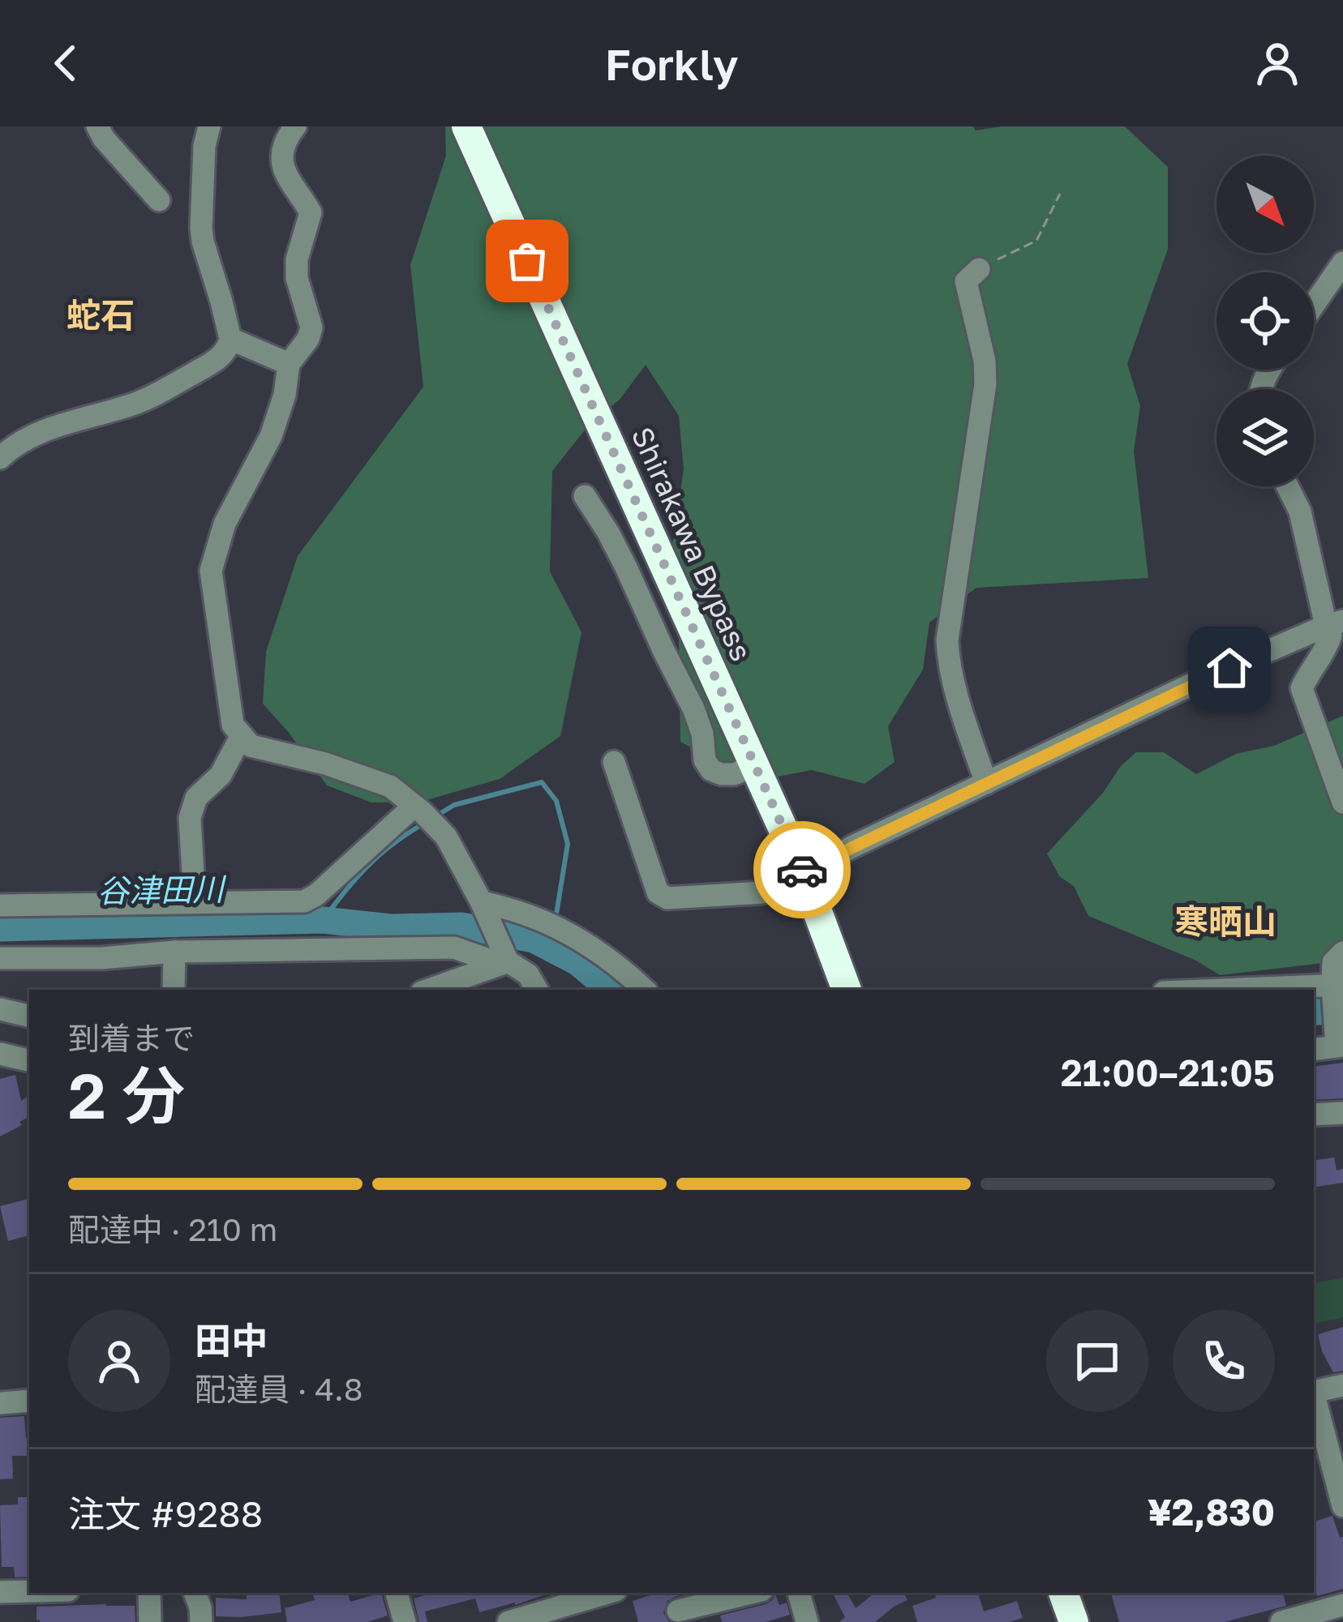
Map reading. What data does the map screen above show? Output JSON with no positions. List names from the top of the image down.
{
  "streets": {
    "highway": ["Shirakawa Bypass"]
  },
  "districts": ["蛇石", "寒晒山"],
  "water": ["谷津田川"],
  "north": "bottom right",
  "page": {
    "header": "Forkly",
    "heading": ["2 分", "到着まで", "21:00–21:05"],
    "panel": [
      "田中",
      "配達員 · 4.8",
      "注文 #9288",
      "¥2,830"
    ],
    "bar": "配達中 · 210 m"
  }
}
